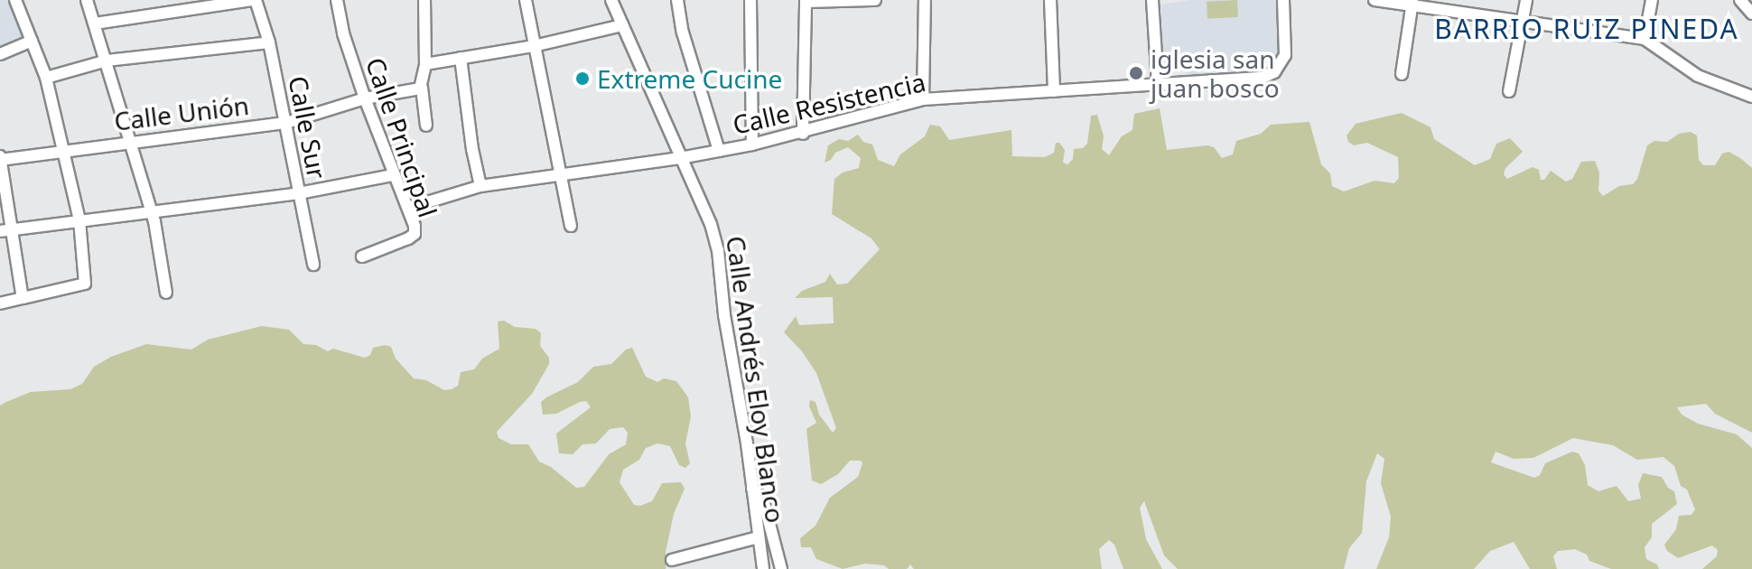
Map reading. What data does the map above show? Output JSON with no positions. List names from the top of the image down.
{
  "streets": {
    "street": [
      "Calle Resistencia",
      "Calle Unión",
      "Calle Sur",
      "Calle Principal",
      "Calle Andrés Eloy Blanco"
    ]
  },
  "crossings": [
    ["Calle Resistencia", "Calle Principal"],
    ["Calle Resistencia", "Calle Andrés Eloy Blanco"],
    ["Calle Unión", "Calle Sur"],
    ["Calle Unión", "Calle Principal"]
  ],
  "districts": ["BARRIO RUIZ PINEDA"],
  "places": ["iglesia san juan bosco", "Extreme Cucine"]
}
